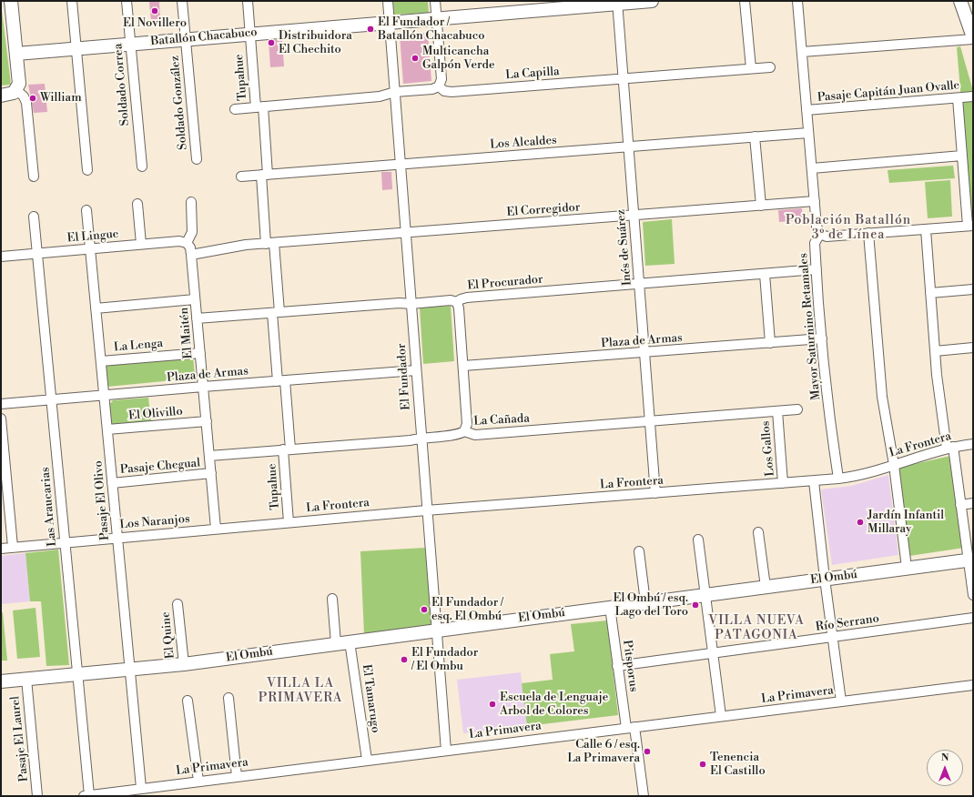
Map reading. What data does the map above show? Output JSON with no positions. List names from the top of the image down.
{
  "streets": {
    "street": [
      "Batallón Chacabuco",
      "La Capilla",
      "Tupahue",
      "Soldado Correa",
      "Pasaje Capitán Juan Ovalle",
      "Soldado González",
      "Los Alcaldes",
      "El Corregidor",
      "El Lingue",
      "Inés de Suárez",
      "El Procurador",
      "Mayor Saturnino Retamales",
      "El Maitén",
      "Plaza de Armas",
      "La Lenga",
      "El Fundador",
      "El Olivillo",
      "La Cañada",
      "La Frontera",
      "Los Gallos",
      "Pasaje Chegual",
      "Pasaje El Olivo",
      "Las Araucarias",
      "Los Naranjos",
      "El Ombú",
      "Río Serrano",
      "El Quine",
      "Pitsporus",
      "La Primavera",
      "El Tamarugo",
      "Pasaje El Laurel"
    ]
  },
  "crossings": [
    ["Batallón Chacabuco", "Tupahue"],
    ["Batallón Chacabuco", "Soldado Correa"],
    ["Batallón Chacabuco", "Soldado González"],
    ["Batallón Chacabuco", "Inés de Suárez"],
    ["Batallón Chacabuco", "El Fundador"],
    ["La Capilla", "Tupahue"],
    ["La Capilla", "Inés de Suárez"],
    ["La Capilla", "El Fundador"],
    ["Tupahue", "Los Alcaldes"],
    ["Tupahue", "El Corregidor"],
    ["Tupahue", "El Procurador"],
    ["Tupahue", "Plaza de Armas"],
    ["Tupahue", "La Cañada"],
    ["Tupahue", "La Frontera"],
    ["Tupahue", "Los Naranjos"],
    ["Pasaje Capitán Juan Ovalle", "Mayor Saturnino Retamales"],
    ["Los Alcaldes", "Inés de Suárez"],
    ["Los Alcaldes", "Mayor Saturnino Retamales"],
    ["Los Alcaldes", "El Fundador"],
    ["El Corregidor", "Inés de Suárez"],
    ["El Corregidor", "Mayor Saturnino Retamales"],
    ["El Corregidor", "El Fundador"],
    ["El Lingue", "El Maitén"],
    ["El Lingue", "Pasaje El Olivo"],
    ["El Lingue", "Las Araucarias"],
    ["Inés de Suárez", "El Procurador"],
    ["Inés de Suárez", "Plaza de Armas"],
    ["Inés de Suárez", "La Cañada"],
    ["Inés de Suárez", "La Frontera"],
    ["El Procurador", "Mayor Saturnino Retamales"],
    ["El Procurador", "El Maitén"],
    ["El Procurador", "El Fundador"],
    ["Mayor Saturnino Retamales", "Plaza de Armas"],
    ["Mayor Saturnino Retamales", "La Frontera"],
    ["El Maitén", "Plaza de Armas"],
    ["El Maitén", "La Lenga"],
    ["El Maitén", "El Olivillo"],
    ["El Maitén", "La Cañada"],
    ["El Maitén", "Pasaje Chegual"],
    ["El Maitén", "Los Naranjos"],
    ["Plaza de Armas", "El Fundador"],
    ["Plaza de Armas", "Pasaje El Olivo"],
    ["Plaza de Armas", "Las Araucarias"],
    ["La Lenga", "Pasaje El Olivo"],
    ["El Fundador", "La Cañada"],
    ["El Fundador", "La Frontera"],
    ["El Fundador", "El Ombú"],
    ["El Fundador", "La Primavera"],
    ["El Olivillo", "Pasaje El Olivo"],
    ["La Cañada", "Los Gallos"],
    ["La Frontera", "Los Gallos"],
    ["La Frontera", "Los Naranjos"],
    ["Pasaje Chegual", "Pasaje El Olivo"],
    ["Pasaje El Olivo", "Los Naranjos"],
    ["Pasaje El Olivo", "El Ombú"],
    ["Pasaje El Olivo", "La Primavera"],
    ["Las Araucarias", "Los Naranjos"],
    ["Las Araucarias", "El Ombú"],
    ["Las Araucarias", "La Primavera"],
    ["El Ombú", "El Quine"],
    ["El Ombú", "Pitsporus"],
    ["El Ombú", "El Tamarugo"],
    ["El Ombú", "Pasaje El Laurel"],
    ["Río Serrano", "Pitsporus"],
    ["Pitsporus", "La Primavera"],
    ["La Primavera", "El Tamarugo"]
  ],
  "districts": ["Población Batallón 3º de Línea", "VILLA NUEVA PATAGONIA", "VILLA LA PRIMAVERA"],
  "places": [
    "El Novillero",
    "El Fundador / Batallón Chacabuco",
    "Distribuidora El Chechito",
    "Multicancha Galpón Verde",
    "William",
    "Jardín Infantil Millaray",
    "El Ombú / esq. Lago del Toro",
    "El Fundador / esq. El Ombú",
    "El Fundador / El Ombu",
    "Escuela de Lenguaje Arbol de Colores",
    "Calle 6 / esq. La Primavera",
    "Tenencia El Castillo"
  ],
  "north": "top"
}
